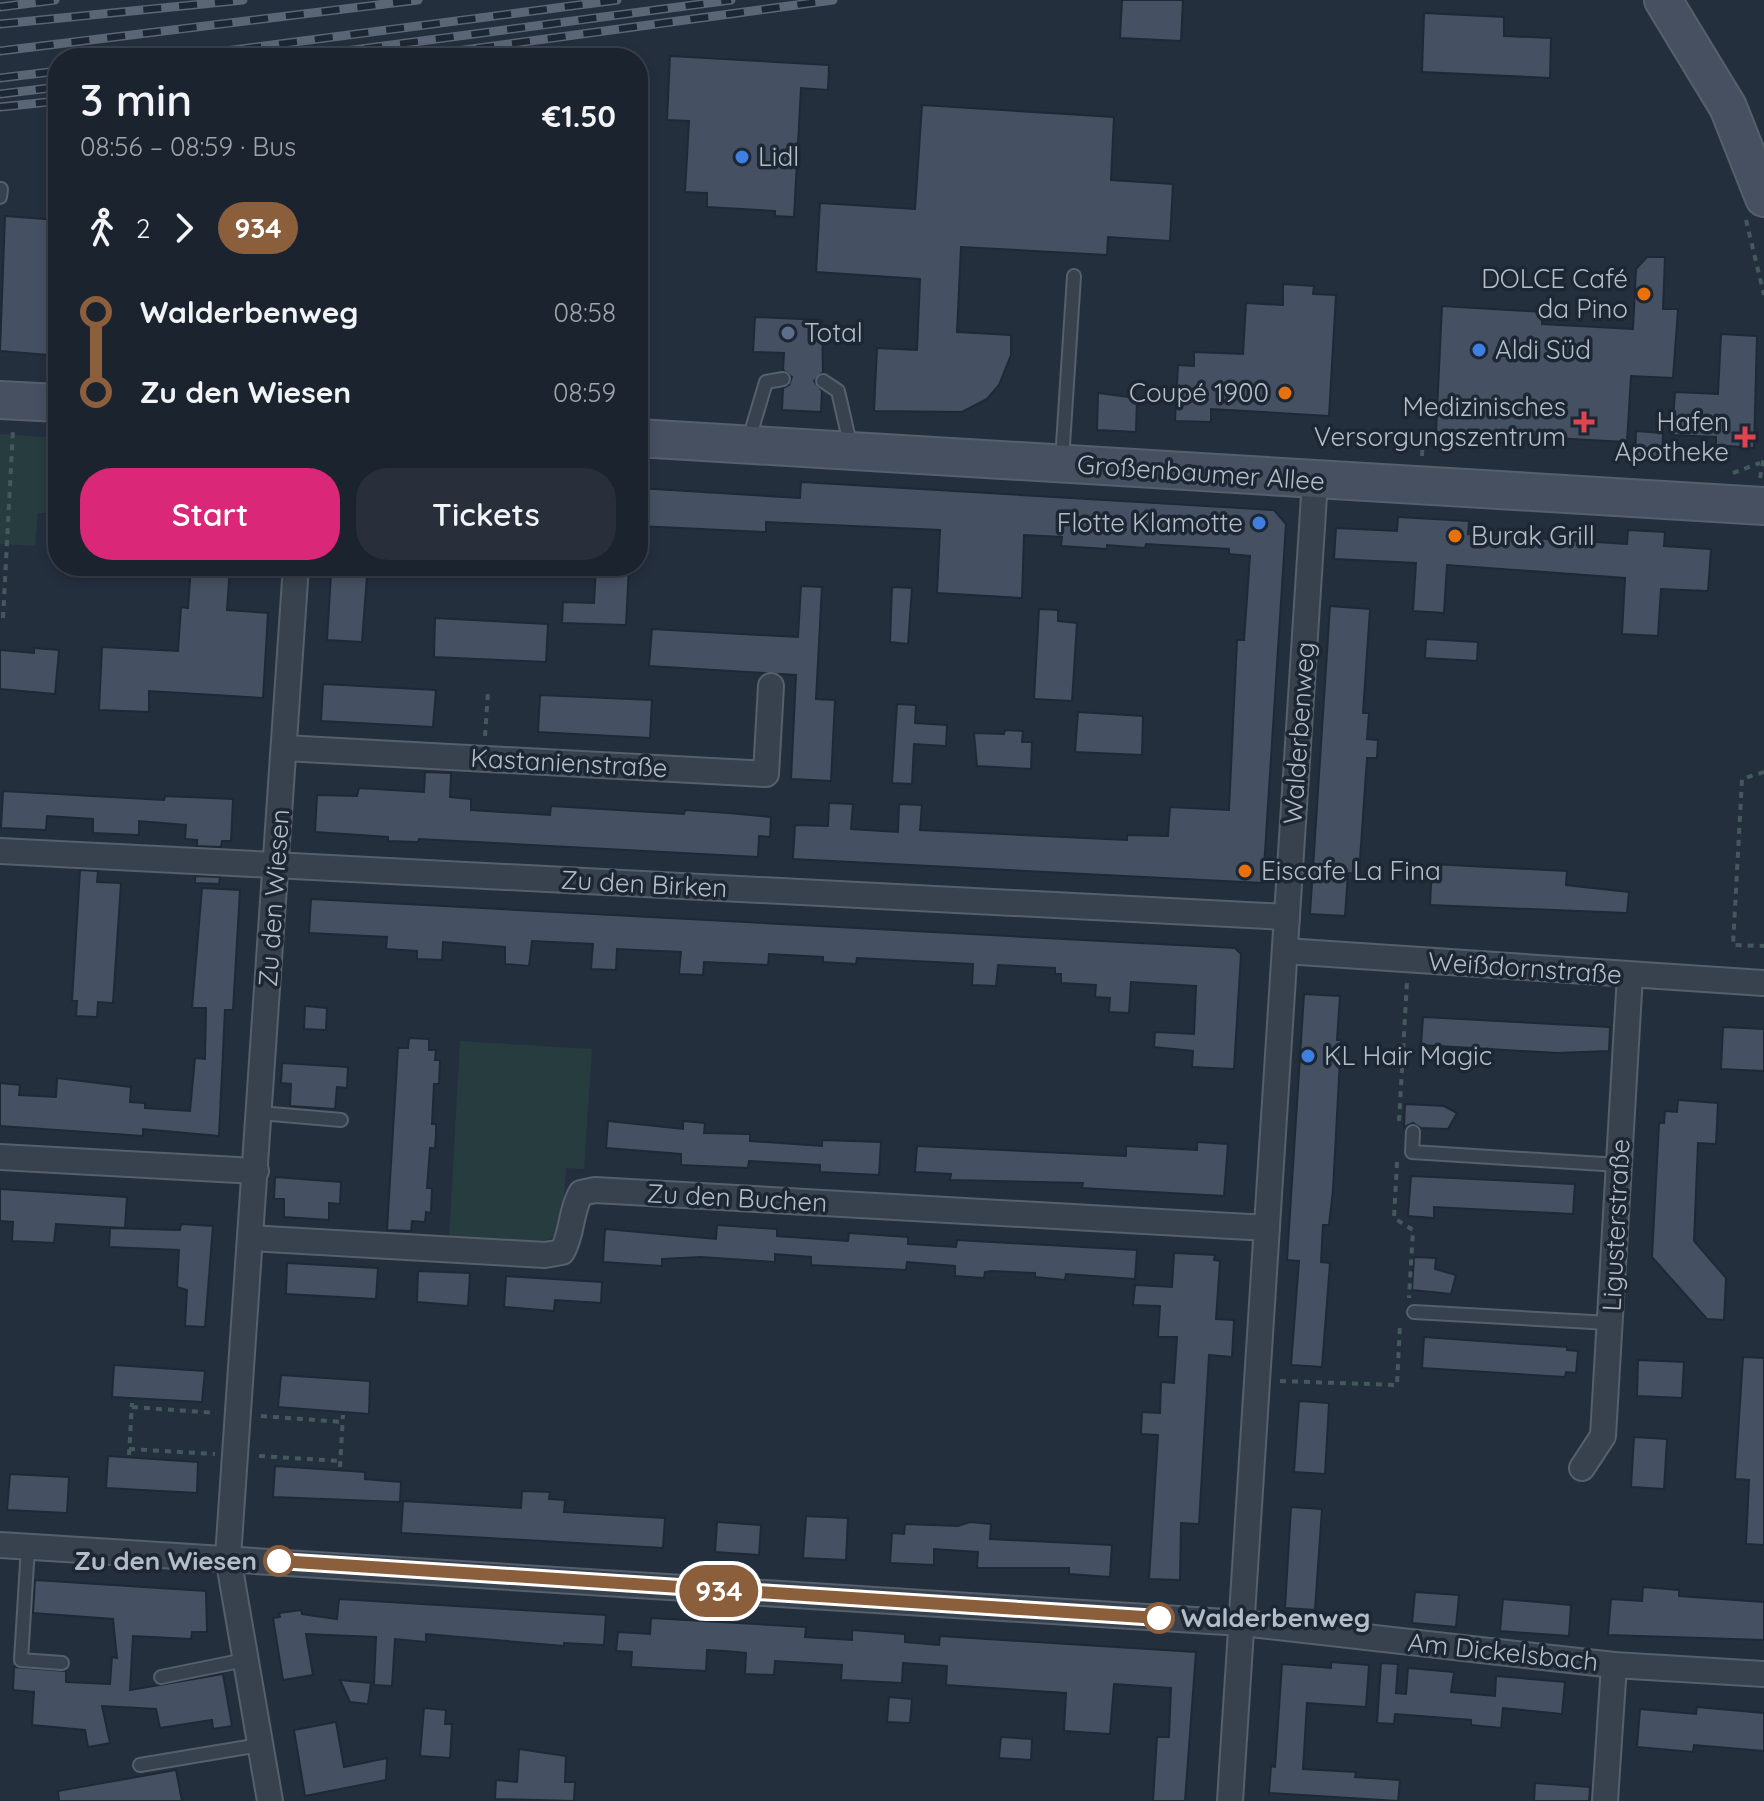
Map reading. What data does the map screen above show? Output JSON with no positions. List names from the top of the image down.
{
  "streets": {
    "main road": ["Großenbaumer Allee"],
    "street": [
      "Walderbenweg",
      "Kastanienstraße",
      "Zu den Birken",
      "Zu den Wiesen",
      "Weißdornstraße",
      "Zu den Buchen",
      "Ligusterstraße",
      "Am Dickelsbach"
    ]
  },
  "crossings": [
    ["Großenbaumer Allee", "Walderbenweg"],
    ["Walderbenweg", "Zu den Birken"],
    ["Walderbenweg", "Weißdornstraße"],
    ["Walderbenweg", "Zu den Buchen"],
    ["Walderbenweg", "Am Dickelsbach"],
    ["Kastanienstraße", "Zu den Wiesen"],
    ["Zu den Birken", "Zu den Wiesen"],
    ["Zu den Wiesen", "Zu den Buchen"],
    ["Zu den Wiesen", "Am Dickelsbach"],
    ["Weißdornstraße", "Ligusterstraße"]
  ],
  "places": {
    "other": [
      "Lidl",
      "DOLCE Café da Pino",
      "Total",
      "Aldi Süd",
      "Coupé 1900",
      "Flotte Klamotte",
      "Burak Grill",
      "Eiscafe La Fina",
      "KL Hair Magic",
      "Zu den Wiesen",
      "Walderbenweg"
    ],
    "health": ["Medizinisches Versorgungszentrum", "Hafen Apotheke"]
  },
  "lines": ["bus line 934"],
  "page": {
    "on_map": "934",
    "heading": ["3 min", "08:56 – 08:59 · Bus", "€1.50"],
    "legs": ["2", "934"],
    "list": [
      {
        "name": "Walderbenweg",
        "value": "08:58"
      },
      {
        "name": "Zu den Wiesen",
        "value": "08:59"
      }
    ],
    "buttons": ["Start", "Tickets"]
  }
}
